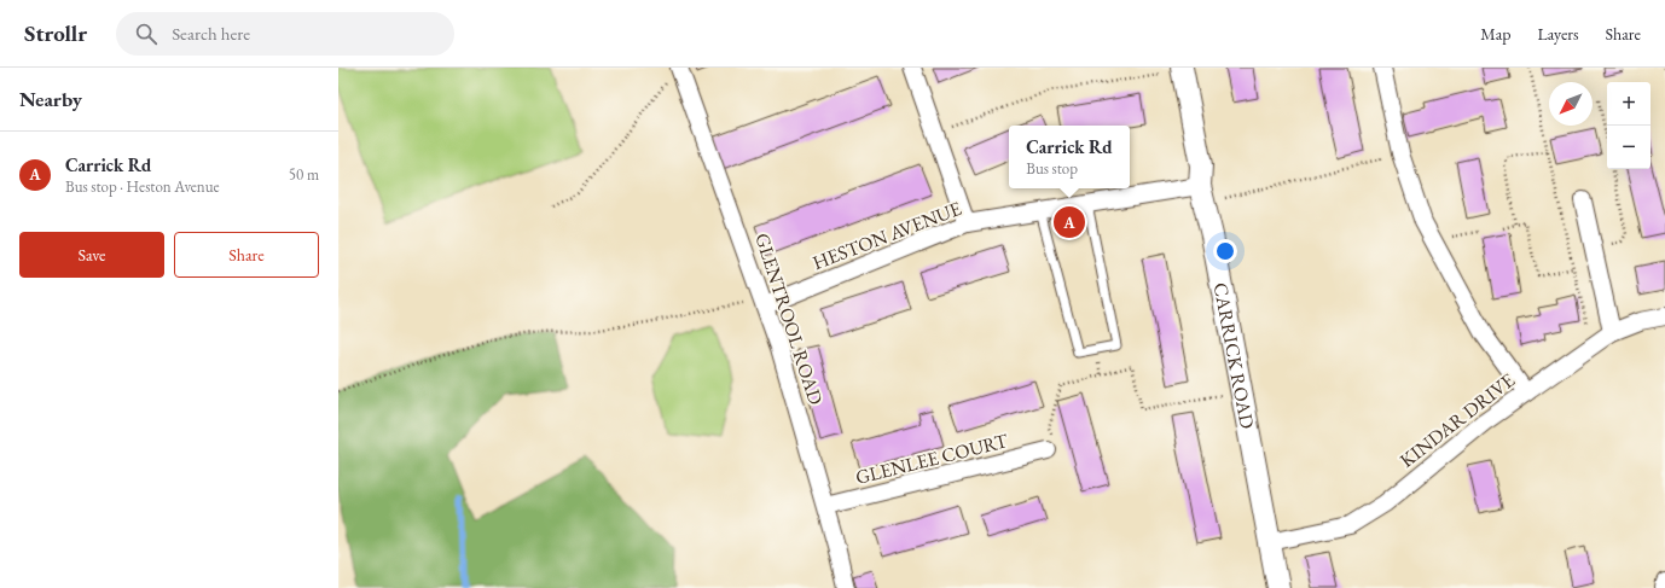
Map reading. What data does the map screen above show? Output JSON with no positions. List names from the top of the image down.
{
  "streets": {
    "street": [
      "HESTON AVENUE",
      "GLENTROOL ROAD",
      "CARRICK ROAD",
      "KINDAR DRIVE",
      "GLENLEE COURT"
    ]
  },
  "crossings": [
    ["HESTON AVENUE", "GLENTROOL ROAD"],
    ["HESTON AVENUE", "CARRICK ROAD"],
    ["GLENTROOL ROAD", "GLENLEE COURT"],
    ["CARRICK ROAD", "KINDAR DRIVE"]
  ],
  "north": "bottom left",
  "page": {
    "header": "Strollr",
    "search": "Search here",
    "nav": ["Map", "Layers", "Share"],
    "heading": "Nearby",
    "map_buttons": ["+", "−"],
    "popup": ["Carrick Rd", "Bus stop"],
    "list": [
      {
        "mark": "A",
        "name": "Carrick Rd",
        "note": "Bus stop · Heston Avenue",
        "value": "50 m"
      }
    ],
    "pins": "A",
    "buttons": ["Save", "Share"]
  }
}
